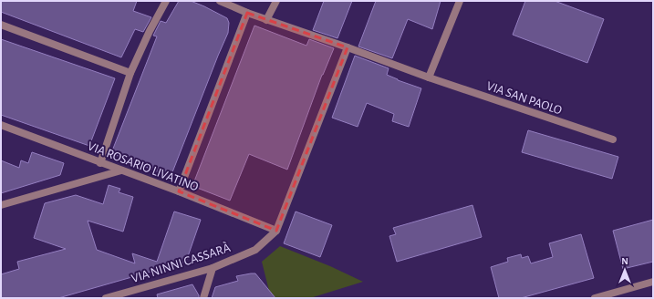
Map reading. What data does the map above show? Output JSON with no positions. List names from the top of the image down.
{
  "streets": {
    "street": ["VIA SAN PAOLO", "VIA ROSARIO LIVATINO", "VIA NINNI CASSARÀ"]
  },
  "crossings": [
    ["VIA ROSARIO LIVATINO", "VIA NINNI CASSARÀ"]
  ],
  "north": "top"
}
